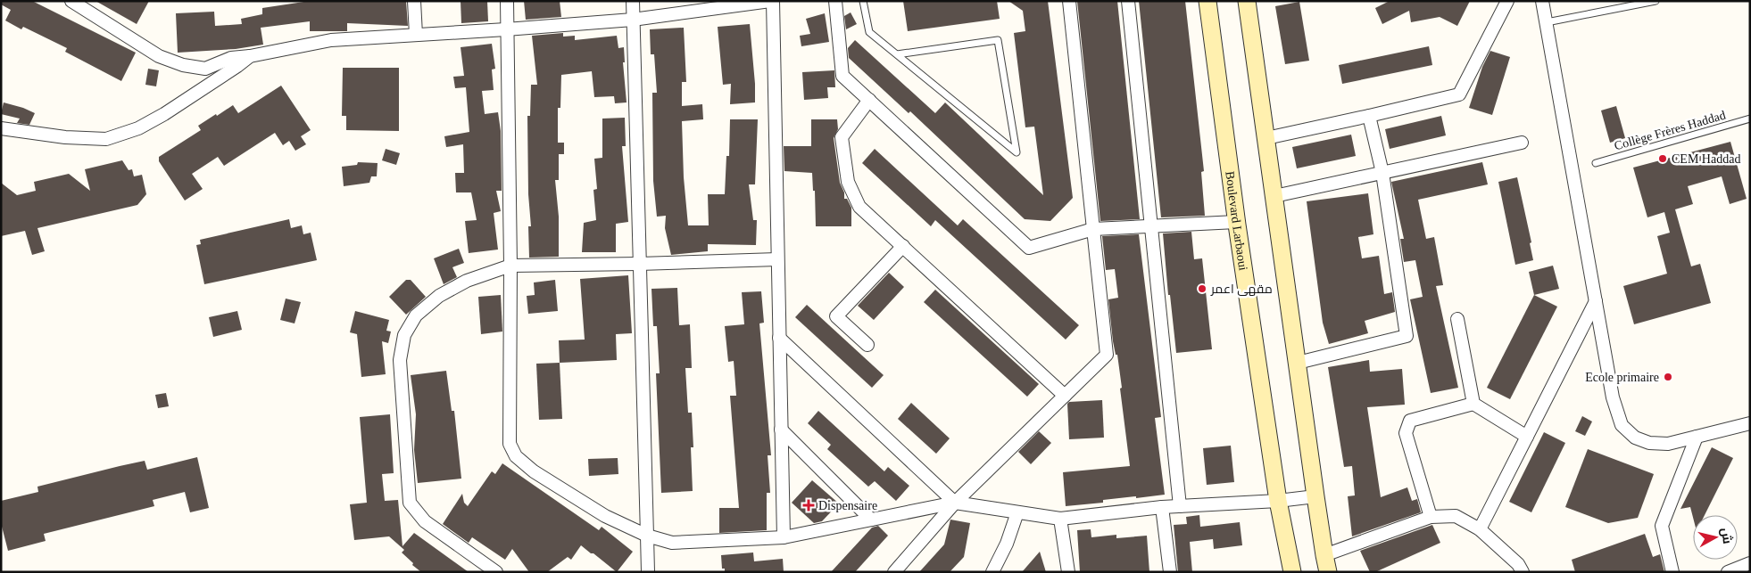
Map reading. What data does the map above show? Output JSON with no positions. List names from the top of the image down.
{
  "streets": {
    "main road": ["Boulevard Larbaoui"],
    "lane": ["Collège Frères Haddad"]
  },
  "places": {
    "other": ["CEM Haddad", "مقهى اعمر", "Ecole primaire"],
    "health": ["Dispensaire"]
  },
  "north": "right"
}
